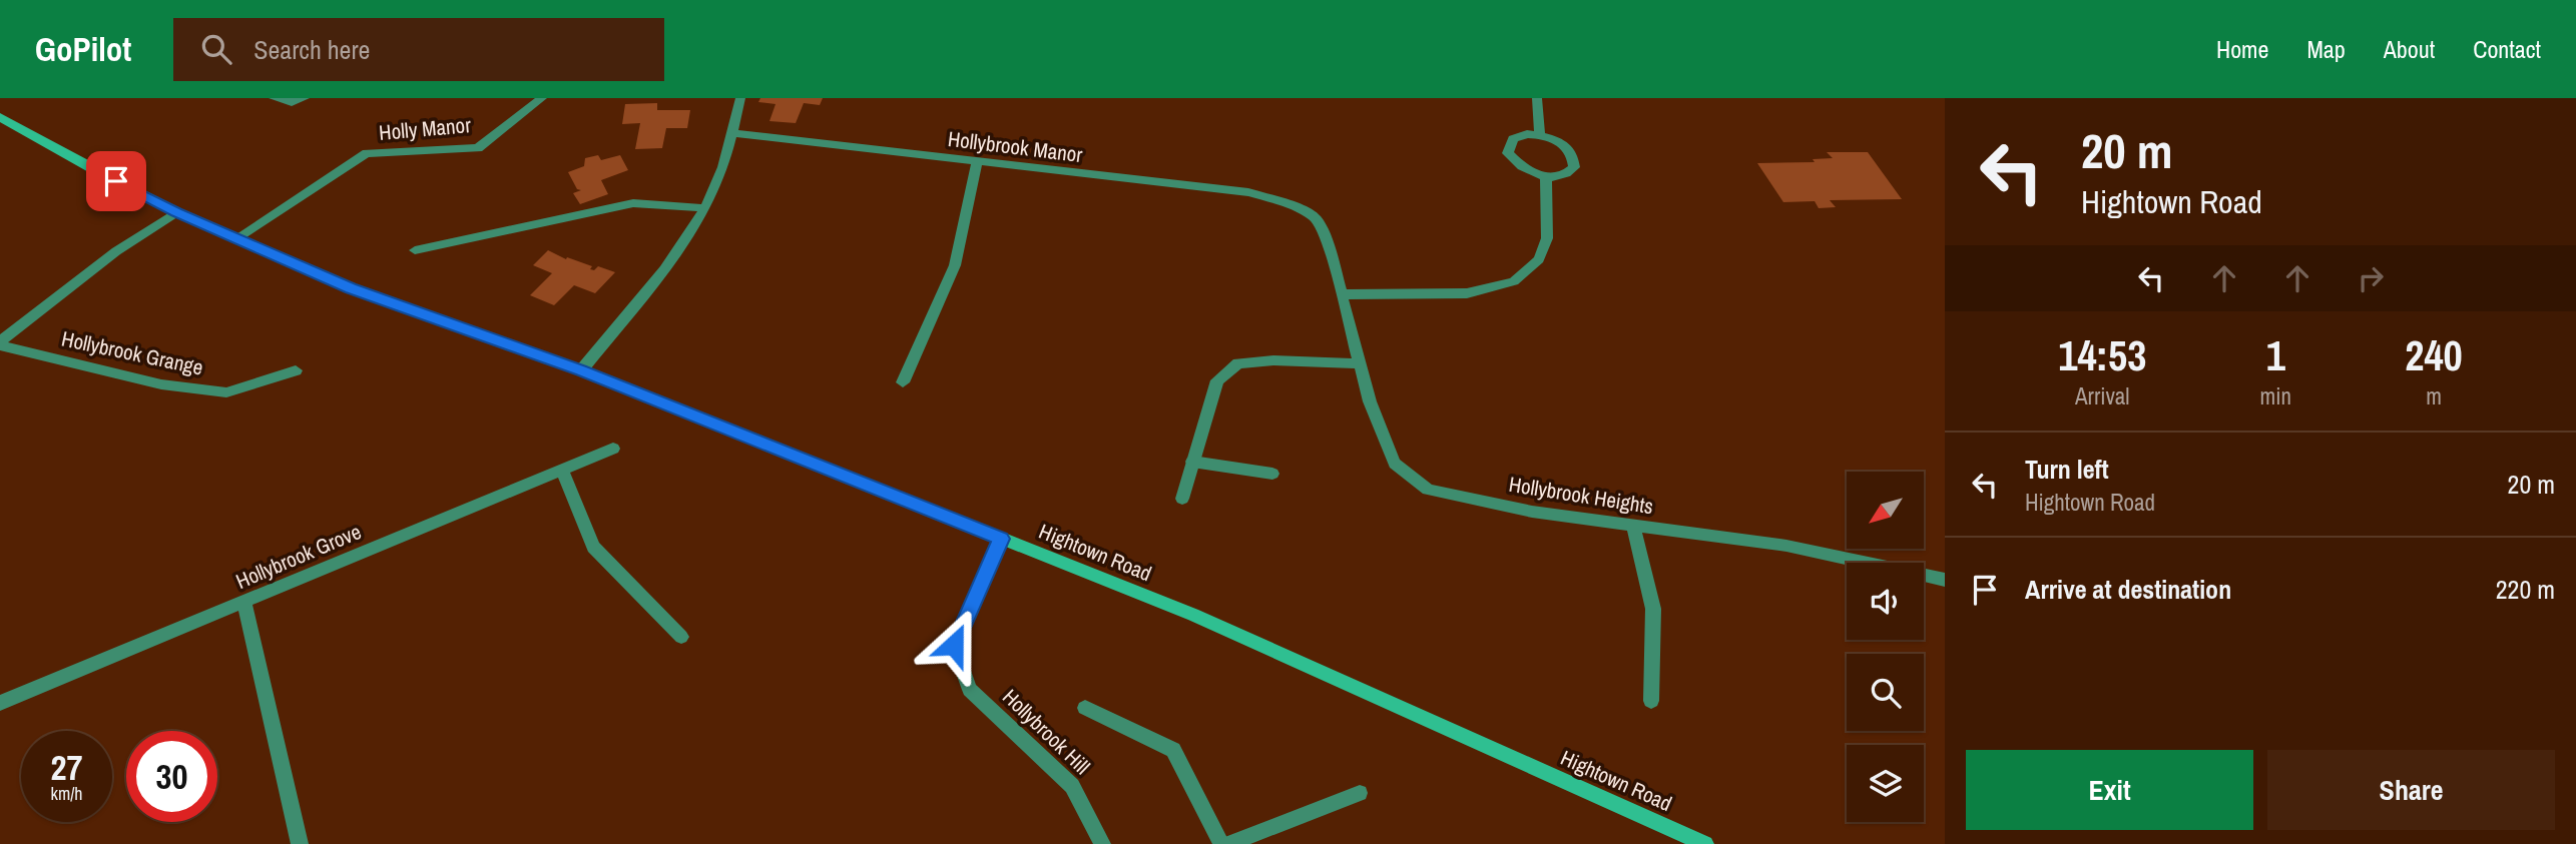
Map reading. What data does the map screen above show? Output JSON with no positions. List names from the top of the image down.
{
  "streets": {
    "main road": ["Hightown Road"],
    "street": [
      "Holly Manor",
      "Hollybrook Manor",
      "Hollybrook Grange",
      "Hollybrook Heights",
      "Hollybrook Grove",
      "Hollybrook Hill"
    ]
  },
  "crossings": [
    ["Holly Manor", "Hightown Road"],
    ["Hollybrook Manor", "Hollybrook Heights"],
    ["Hightown Road", "Hollybrook Hill"]
  ],
  "north": "bottom left",
  "page": {
    "header": "GoPilot",
    "search": "Search here",
    "nav": [
      "Home",
      "Map",
      "About",
      "Contact"
    ],
    "turn": ["20 m", "Hightown Road"],
    "eta": [
      "14:53",
      "Arrival",
      "1",
      "min",
      "240",
      "m"
    ],
    "list": [
      {
        "name": "Turn left",
        "note": "Hightown Road",
        "value": "20 m"
      },
      {
        "name": "Arrive at destination",
        "value": "220 m"
      }
    ],
    "speed": "27 km/h",
    "limit": "30",
    "buttons": ["Exit", "Share"]
  }
}
